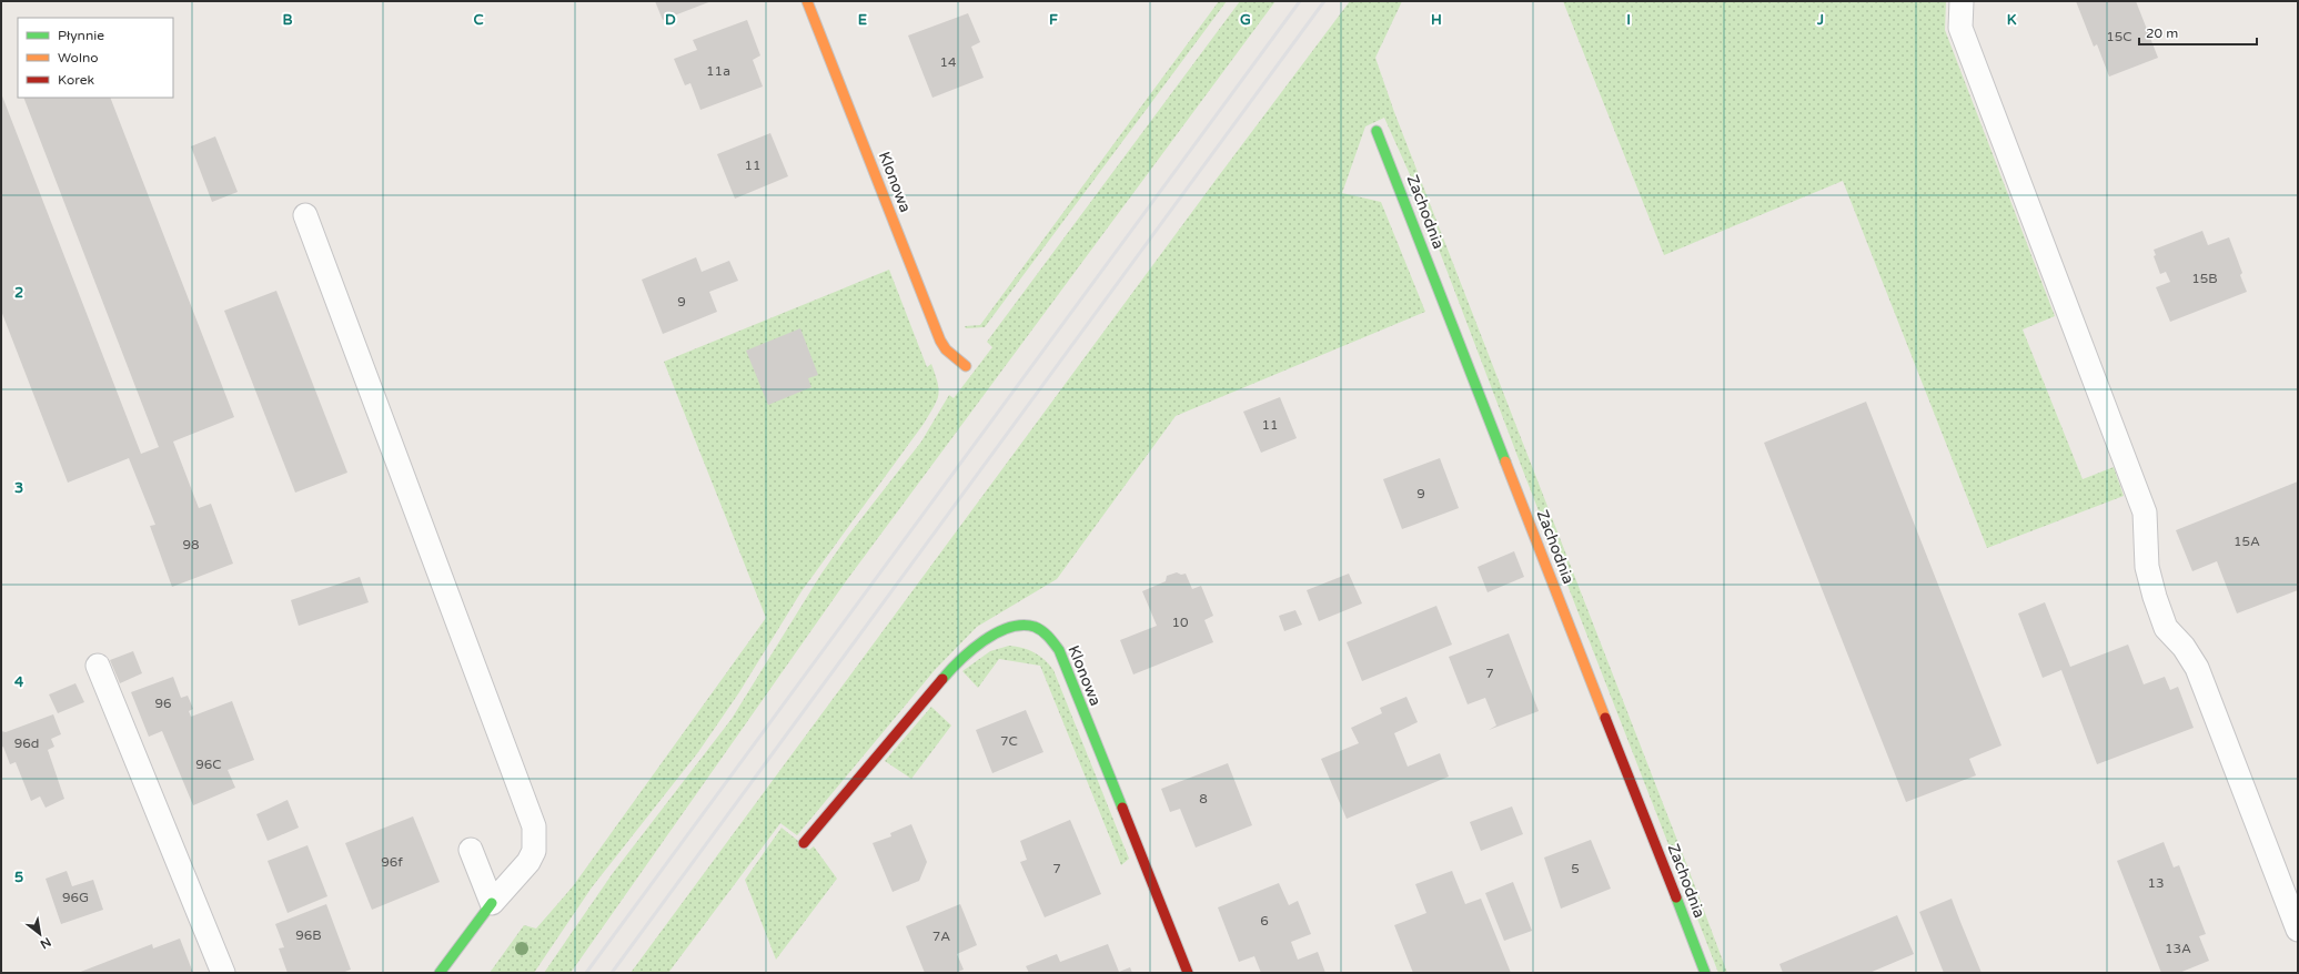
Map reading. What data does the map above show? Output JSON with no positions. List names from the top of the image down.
{
  "streets": {
    "street": ["Klonowa", "Zachodnia"]
  },
  "house_numbers": [
    "15C",
    "14",
    "11a",
    "11",
    "15B",
    "9",
    "11",
    "9",
    "15A",
    "98",
    "10",
    "7",
    "96",
    "7C",
    "96d",
    "96C",
    "8",
    "96f",
    "7",
    "5",
    "13",
    "96G",
    "6",
    "96B",
    "7A",
    "13A"
  ],
  "legend": ["Płynnie", "Wolno", "Korek"],
  "scale_bar": "20 m",
  "north": "bottom right",
  "grid": {
    "columns": [
      "B",
      "C",
      "D",
      "E",
      "F",
      "G",
      "H",
      "I",
      "J",
      "K"
    ],
    "rows": [
      "2",
      "3",
      "4",
      "5"
    ]
  }
}
